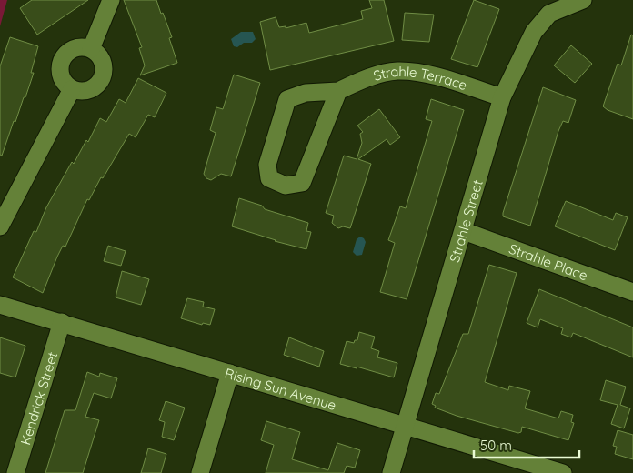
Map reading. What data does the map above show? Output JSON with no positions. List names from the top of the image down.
{
  "streets": {
    "street": [
      "Strahle Terrace",
      "Strahle Street",
      "Strahle Place",
      "Rising Sun Avenue",
      "Kendrick Street"
    ]
  },
  "crossings": [
    ["Strahle Terrace", "Strahle Street"],
    ["Strahle Street", "Strahle Place"],
    ["Strahle Street", "Rising Sun Avenue"],
    ["Rising Sun Avenue", "Kendrick Street"]
  ],
  "scale_bar": "50 m"
}
